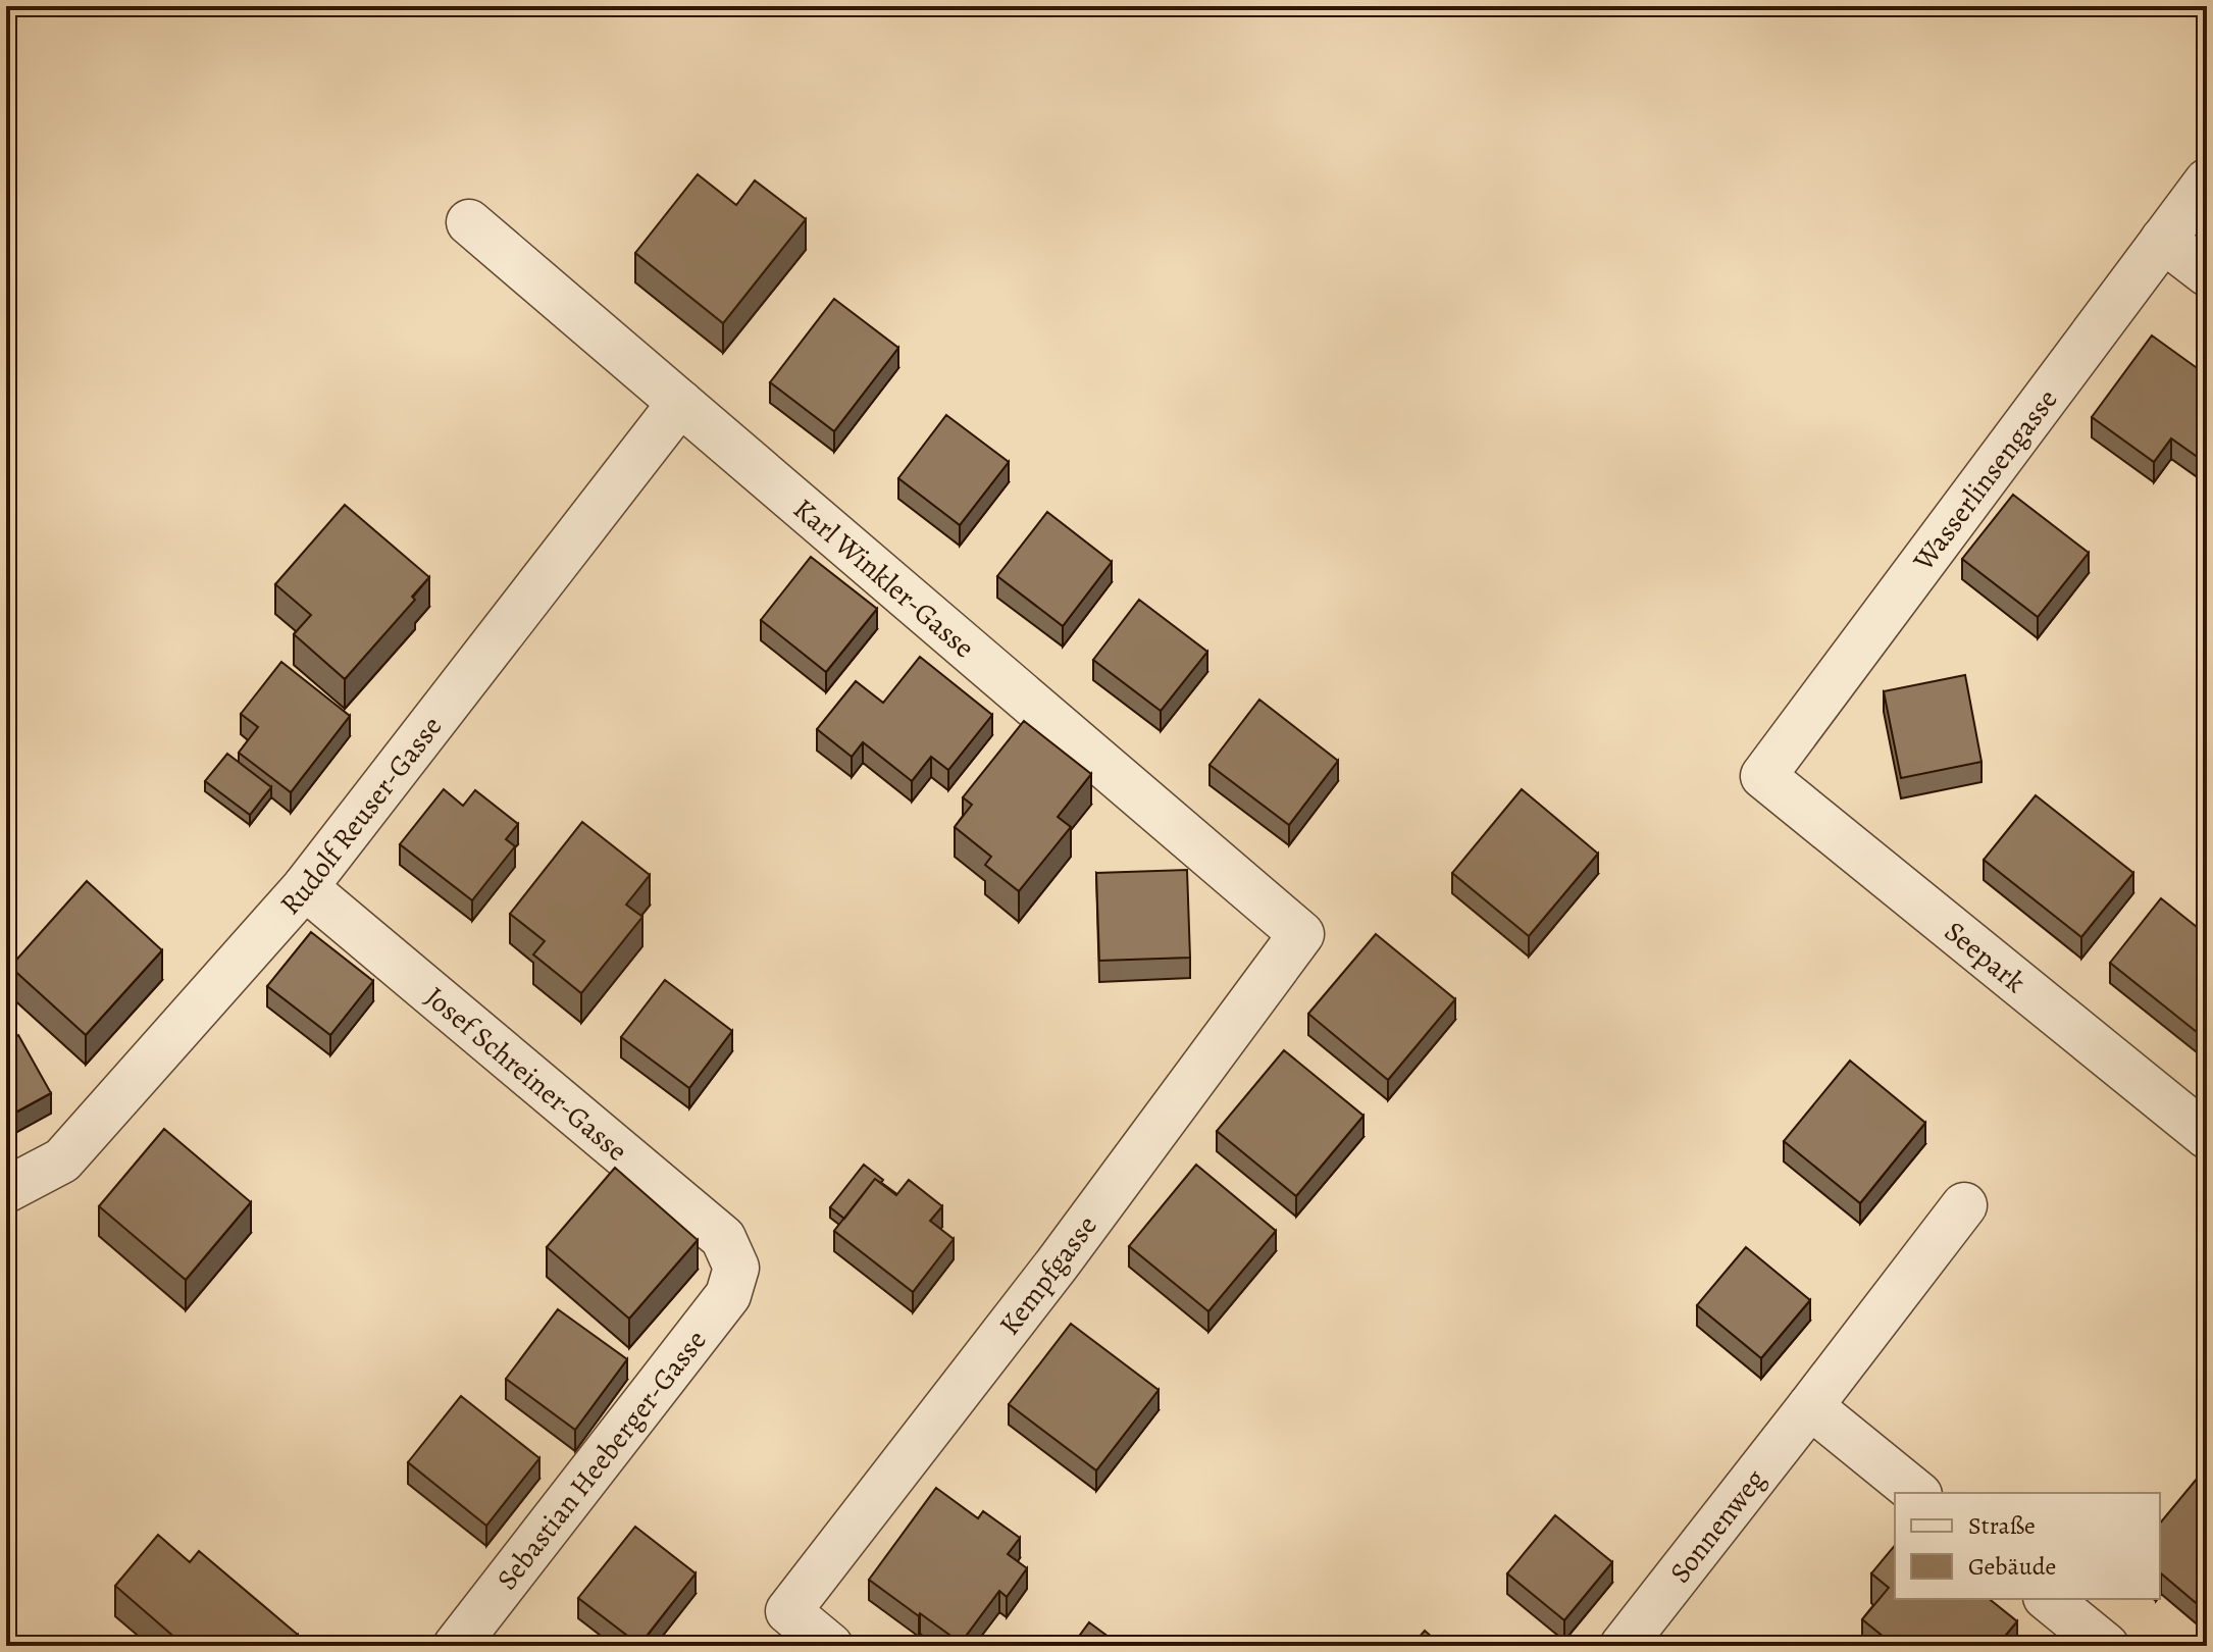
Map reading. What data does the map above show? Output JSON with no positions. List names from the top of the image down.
{
  "streets": {
    "street": [
      "Wasserlinsengasse",
      "Karl Winkler-Gasse",
      "Rudolf Reuser-Gasse",
      "Seepark",
      "Josef Schreiner-Gasse",
      "Kempfgasse",
      "Sebastian Heeberger-Gasse",
      "Sonnenweg"
    ]
  },
  "crossings": [
    ["Wasserlinsengasse", "Seepark"],
    ["Karl Winkler-Gasse", "Rudolf Reuser-Gasse"],
    ["Karl Winkler-Gasse", "Kempfgasse"],
    ["Rudolf Reuser-Gasse", "Josef Schreiner-Gasse"],
    ["Josef Schreiner-Gasse", "Sebastian Heeberger-Gasse"]
  ],
  "legend": ["Straße", "Gebäude"]
}
